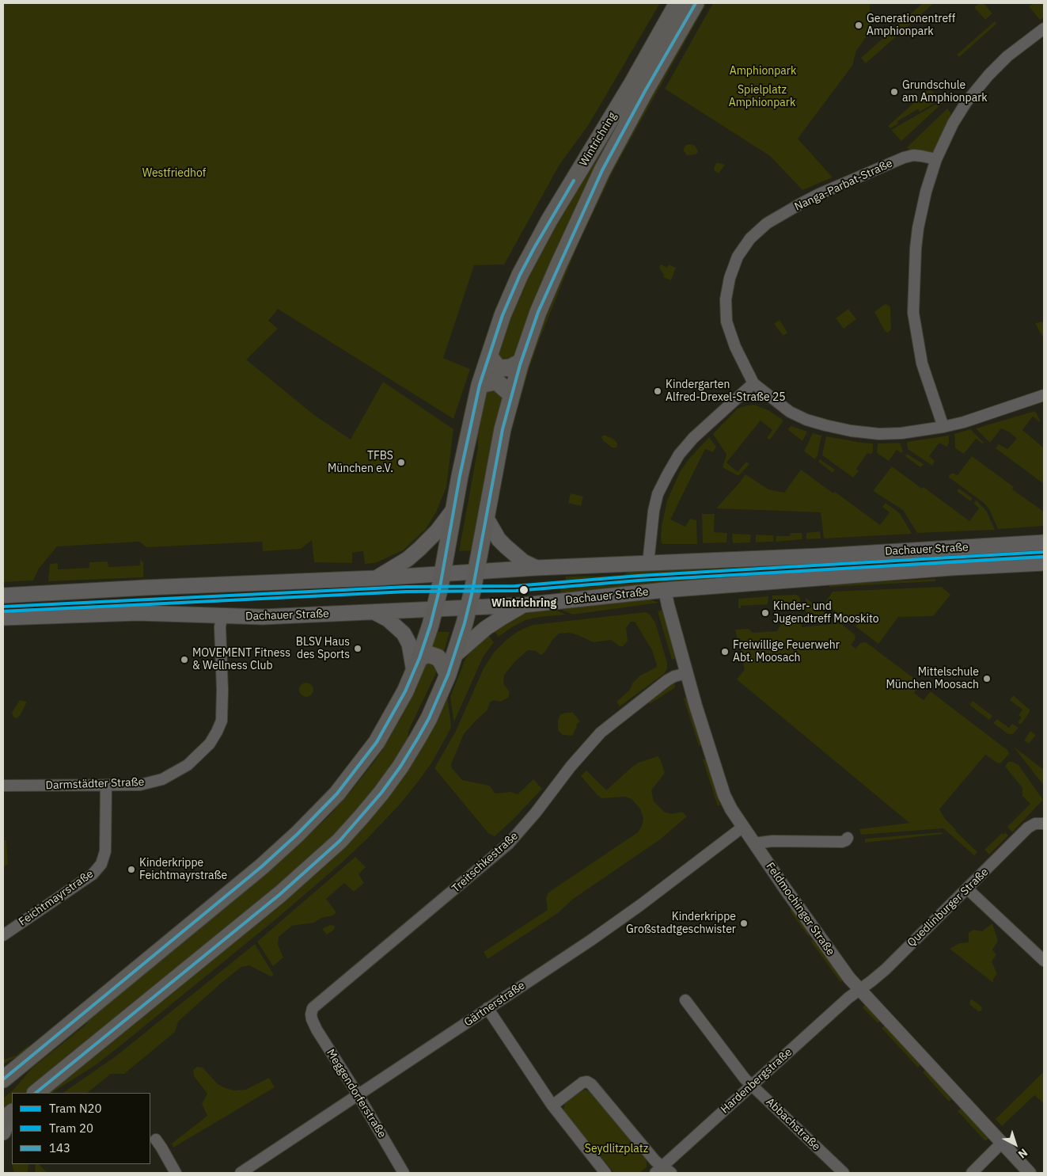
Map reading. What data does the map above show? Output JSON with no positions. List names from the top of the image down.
{
  "streets": {
    "main road": ["Wintrichring", "Dachauer Straße"],
    "street": [
      "Nanga-Parbat-Straße",
      "Darmstädter Straße",
      "Treitschkestraße",
      "Feichtmayrstraße",
      "Quedlinburger Straße",
      "Feldmochinger Straße",
      "Gärtnerstraße",
      "Hardenbergstraße",
      "Meggendorferstraße",
      "Abbachstraße"
    ]
  },
  "crossings": [
    ["Wintrichring", "Dachauer Straße"],
    ["Dachauer Straße", "Darmstädter Straße"],
    ["Dachauer Straße", "Feldmochinger Straße"],
    ["Darmstädter Straße", "Feichtmayrstraße"],
    ["Treitschkestraße", "Feldmochinger Straße"],
    ["Treitschkestraße", "Meggendorferstraße"],
    ["Quedlinburger Straße", "Feldmochinger Straße"],
    ["Quedlinburger Straße", "Hardenbergstraße"],
    ["Feldmochinger Straße", "Gärtnerstraße"],
    ["Feldmochinger Straße", "Hardenbergstraße"],
    ["Gärtnerstraße", "Meggendorferstraße"],
    ["Hardenbergstraße", "Abbachstraße"]
  ],
  "parks": [
    "Amphionpark",
    "Spielplatz Amphionpark",
    "Westfriedhof",
    "Seydlitzplatz"
  ],
  "places": [
    "Generationentreff Amphionpark",
    "Grundschule am Amphionpark",
    "Kindergarten Alfred-Drexel-Straße 25",
    "TFBS München e.V.",
    "Wintrichring",
    "Kinder- und Jugendtreff Mooskito",
    "BLSV Haus des Sports",
    "Freiwillige Feuerwehr Abt. Moosach",
    "MOVEMENT Fitness & Wellness Club",
    "Mittelschule München Moosach",
    "Kinderkrippe Feichtmayrstraße",
    "Kinderkrippe Großstadtgeschwister"
  ],
  "lines": ["transit line 143", "tram line N20", "tram line 20"],
  "legend": ["Tram N20", "Tram 20", "143"],
  "north": "bottom right"
}
